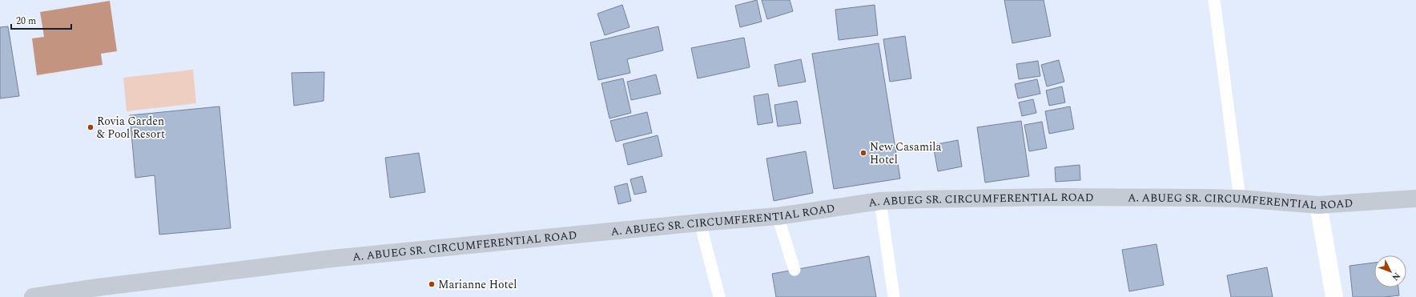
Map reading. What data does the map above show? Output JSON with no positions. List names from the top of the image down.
{
  "streets": {
    "street": ["A. ABUEG SR. CIRCUMFERENTIAL ROAD"]
  },
  "places": ["Rovia Garden & Pool Resort", "New Casamila Hotel", "Marianne Hotel"],
  "scale_bar": "20 m",
  "north": "bottom right"
}
